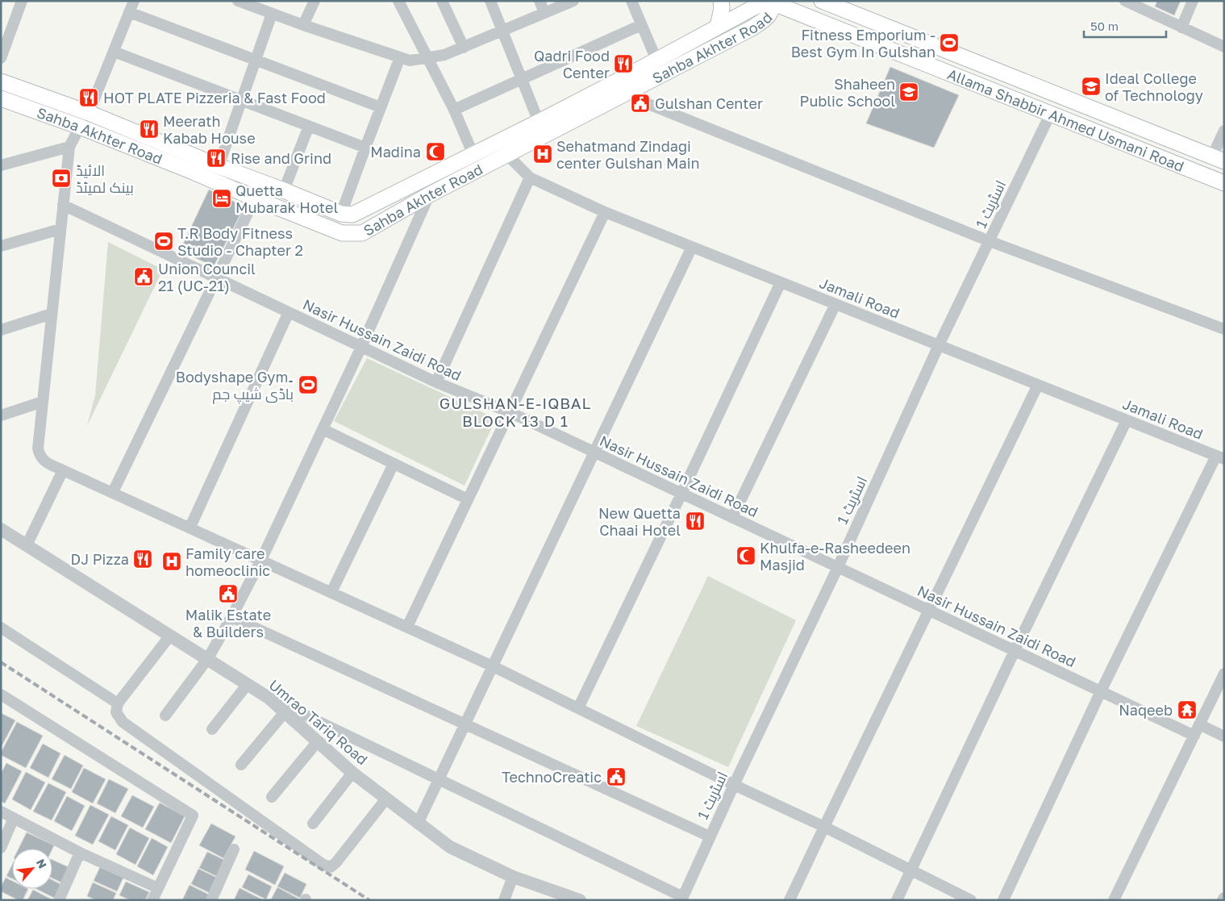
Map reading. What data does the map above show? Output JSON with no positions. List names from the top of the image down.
{
  "streets": {
    "main road": ["Sahba Akhter Road", "Allama Shabbir Ahmed Usmani Road"],
    "street": [
      "اسٹریٹ 1",
      "Jamali Road",
      "Nasir Hussain Zaidi Road",
      "Umrao Tariq Road"
    ]
  },
  "crossings": [
    ["Sahba Akhter Road", "Allama Shabbir Ahmed Usmani Road"],
    ["Sahba Akhter Road", "Jamali Road"],
    ["Allama Shabbir Ahmed Usmani Road", "اسٹریٹ 1"],
    ["اسٹریٹ 1", "Jamali Road"],
    ["اسٹریٹ 1", "Nasir Hussain Zaidi Road"]
  ],
  "districts": ["GULSHAN-E-IQBAL BLOCK 13 D 1"],
  "places": {
    "sports": ["Fitness Emporium - Best Gym In Gulshan", "T.R Body Fitness Studio - Chapter 2", "Bodyshape Gym۔ باڈی شیپ جم"],
    "restaurant": [
      "Qadri Food Center",
      "HOT PLATE Pizzeria & Fast Food",
      "Meerath Kabab House",
      "Rise and Grind",
      "New Quetta Chaai Hotel",
      "DJ Pizza"
    ],
    "school or university": ["Ideal College of Technology", "Shaheen Public School"],
    "public building": [
      "Gulshan Center",
      "Union Council 21 (UC-21)",
      "Malik Estate & Builders",
      "TechnoCreatic"
    ],
    "mosque": ["Madina", "Khulfa-e-Rasheedeen Masjid"],
    "hospital": ["Sehatmand Zindagi center Gulshan Main", "Family care homeoclinic"],
    "bank": ["الائیڈ بینک لمیٹڈ"],
    "hotel": ["Quetta Mubarak Hotel"],
    "temple": ["Naqeeb"]
  },
  "scale_bar": "50 m",
  "north": "top right"
}
